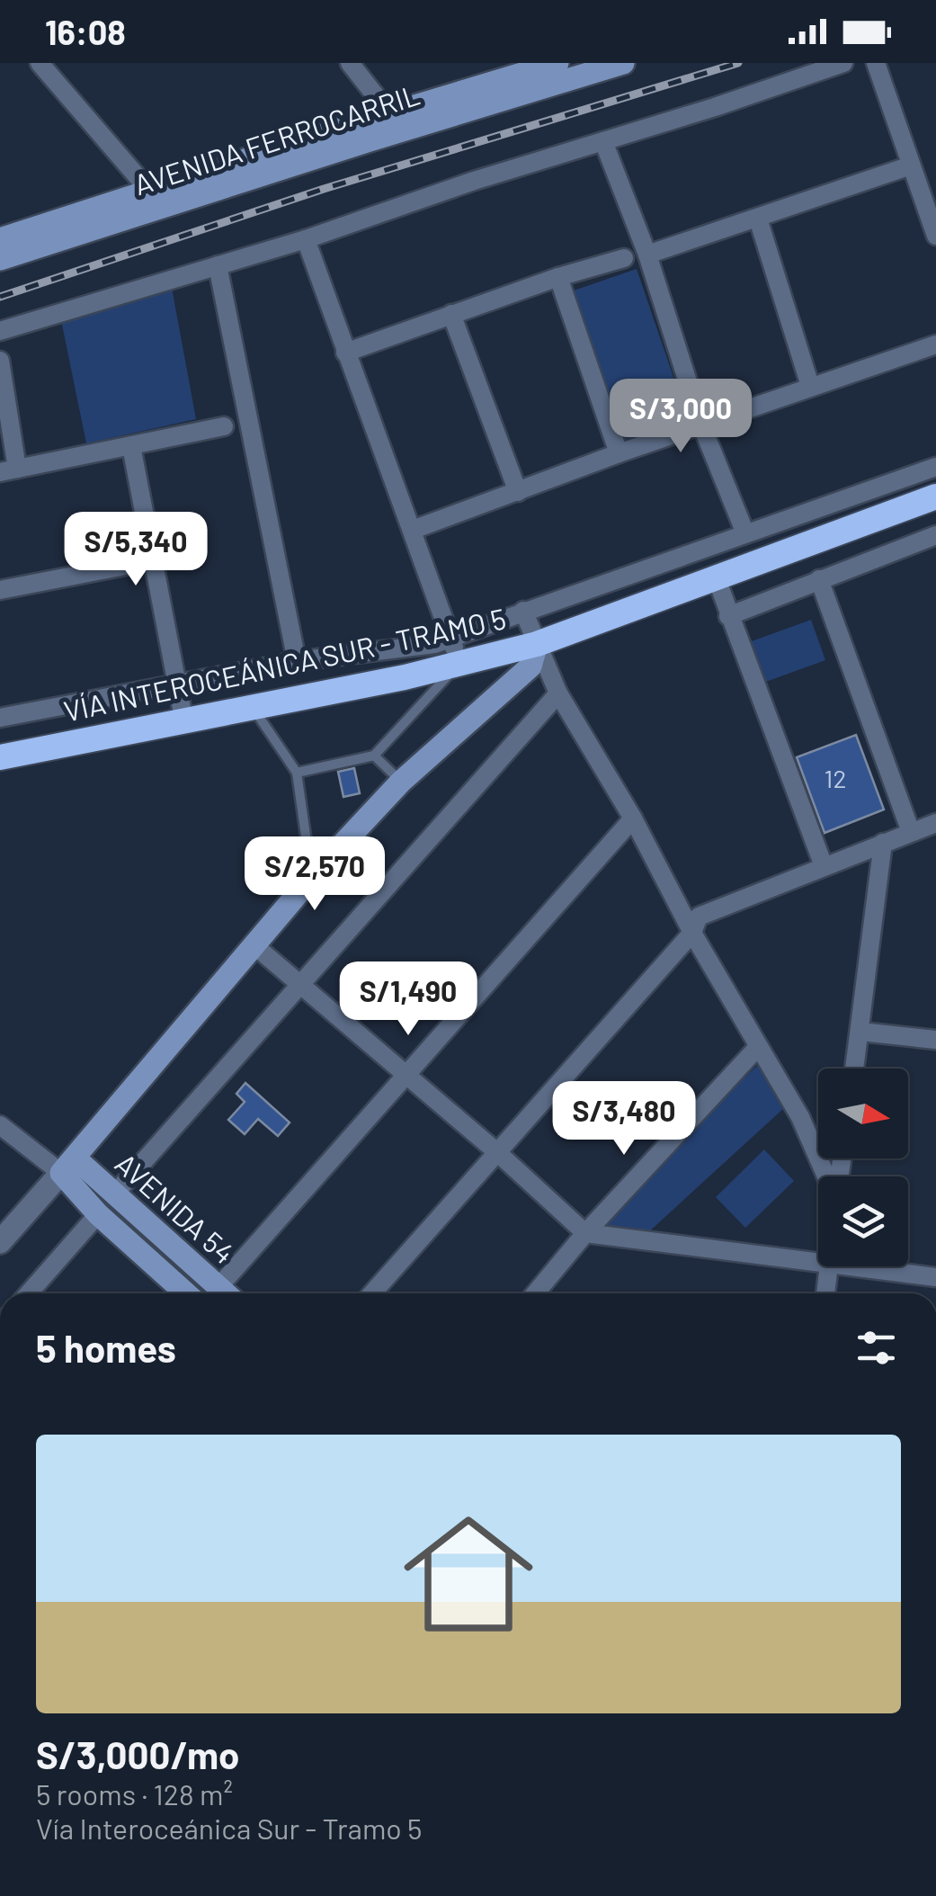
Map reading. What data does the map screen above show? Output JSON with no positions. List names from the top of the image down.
{
  "streets": {
    "highway": ["VÍA INTEROCEÁNICA SUR - TRAMO 5"],
    "main road": ["AVENIDA FERROCARRIL", "AVENIDA 54"]
  },
  "house_numbers": ["12"],
  "north": "right",
  "page": {
    "status": "16:08",
    "price": [
      "S/3,000",
      "S/5,340",
      "S/2,570",
      "S/1,490",
      "S/3,480"
    ],
    "heading": "5 homes",
    "list": [
      {
        "name": "S/3,000/mo",
        "note": "5 rooms · 128 m² · Vía Interoceánica Sur - Tramo 5"
      }
    ]
  }
}
